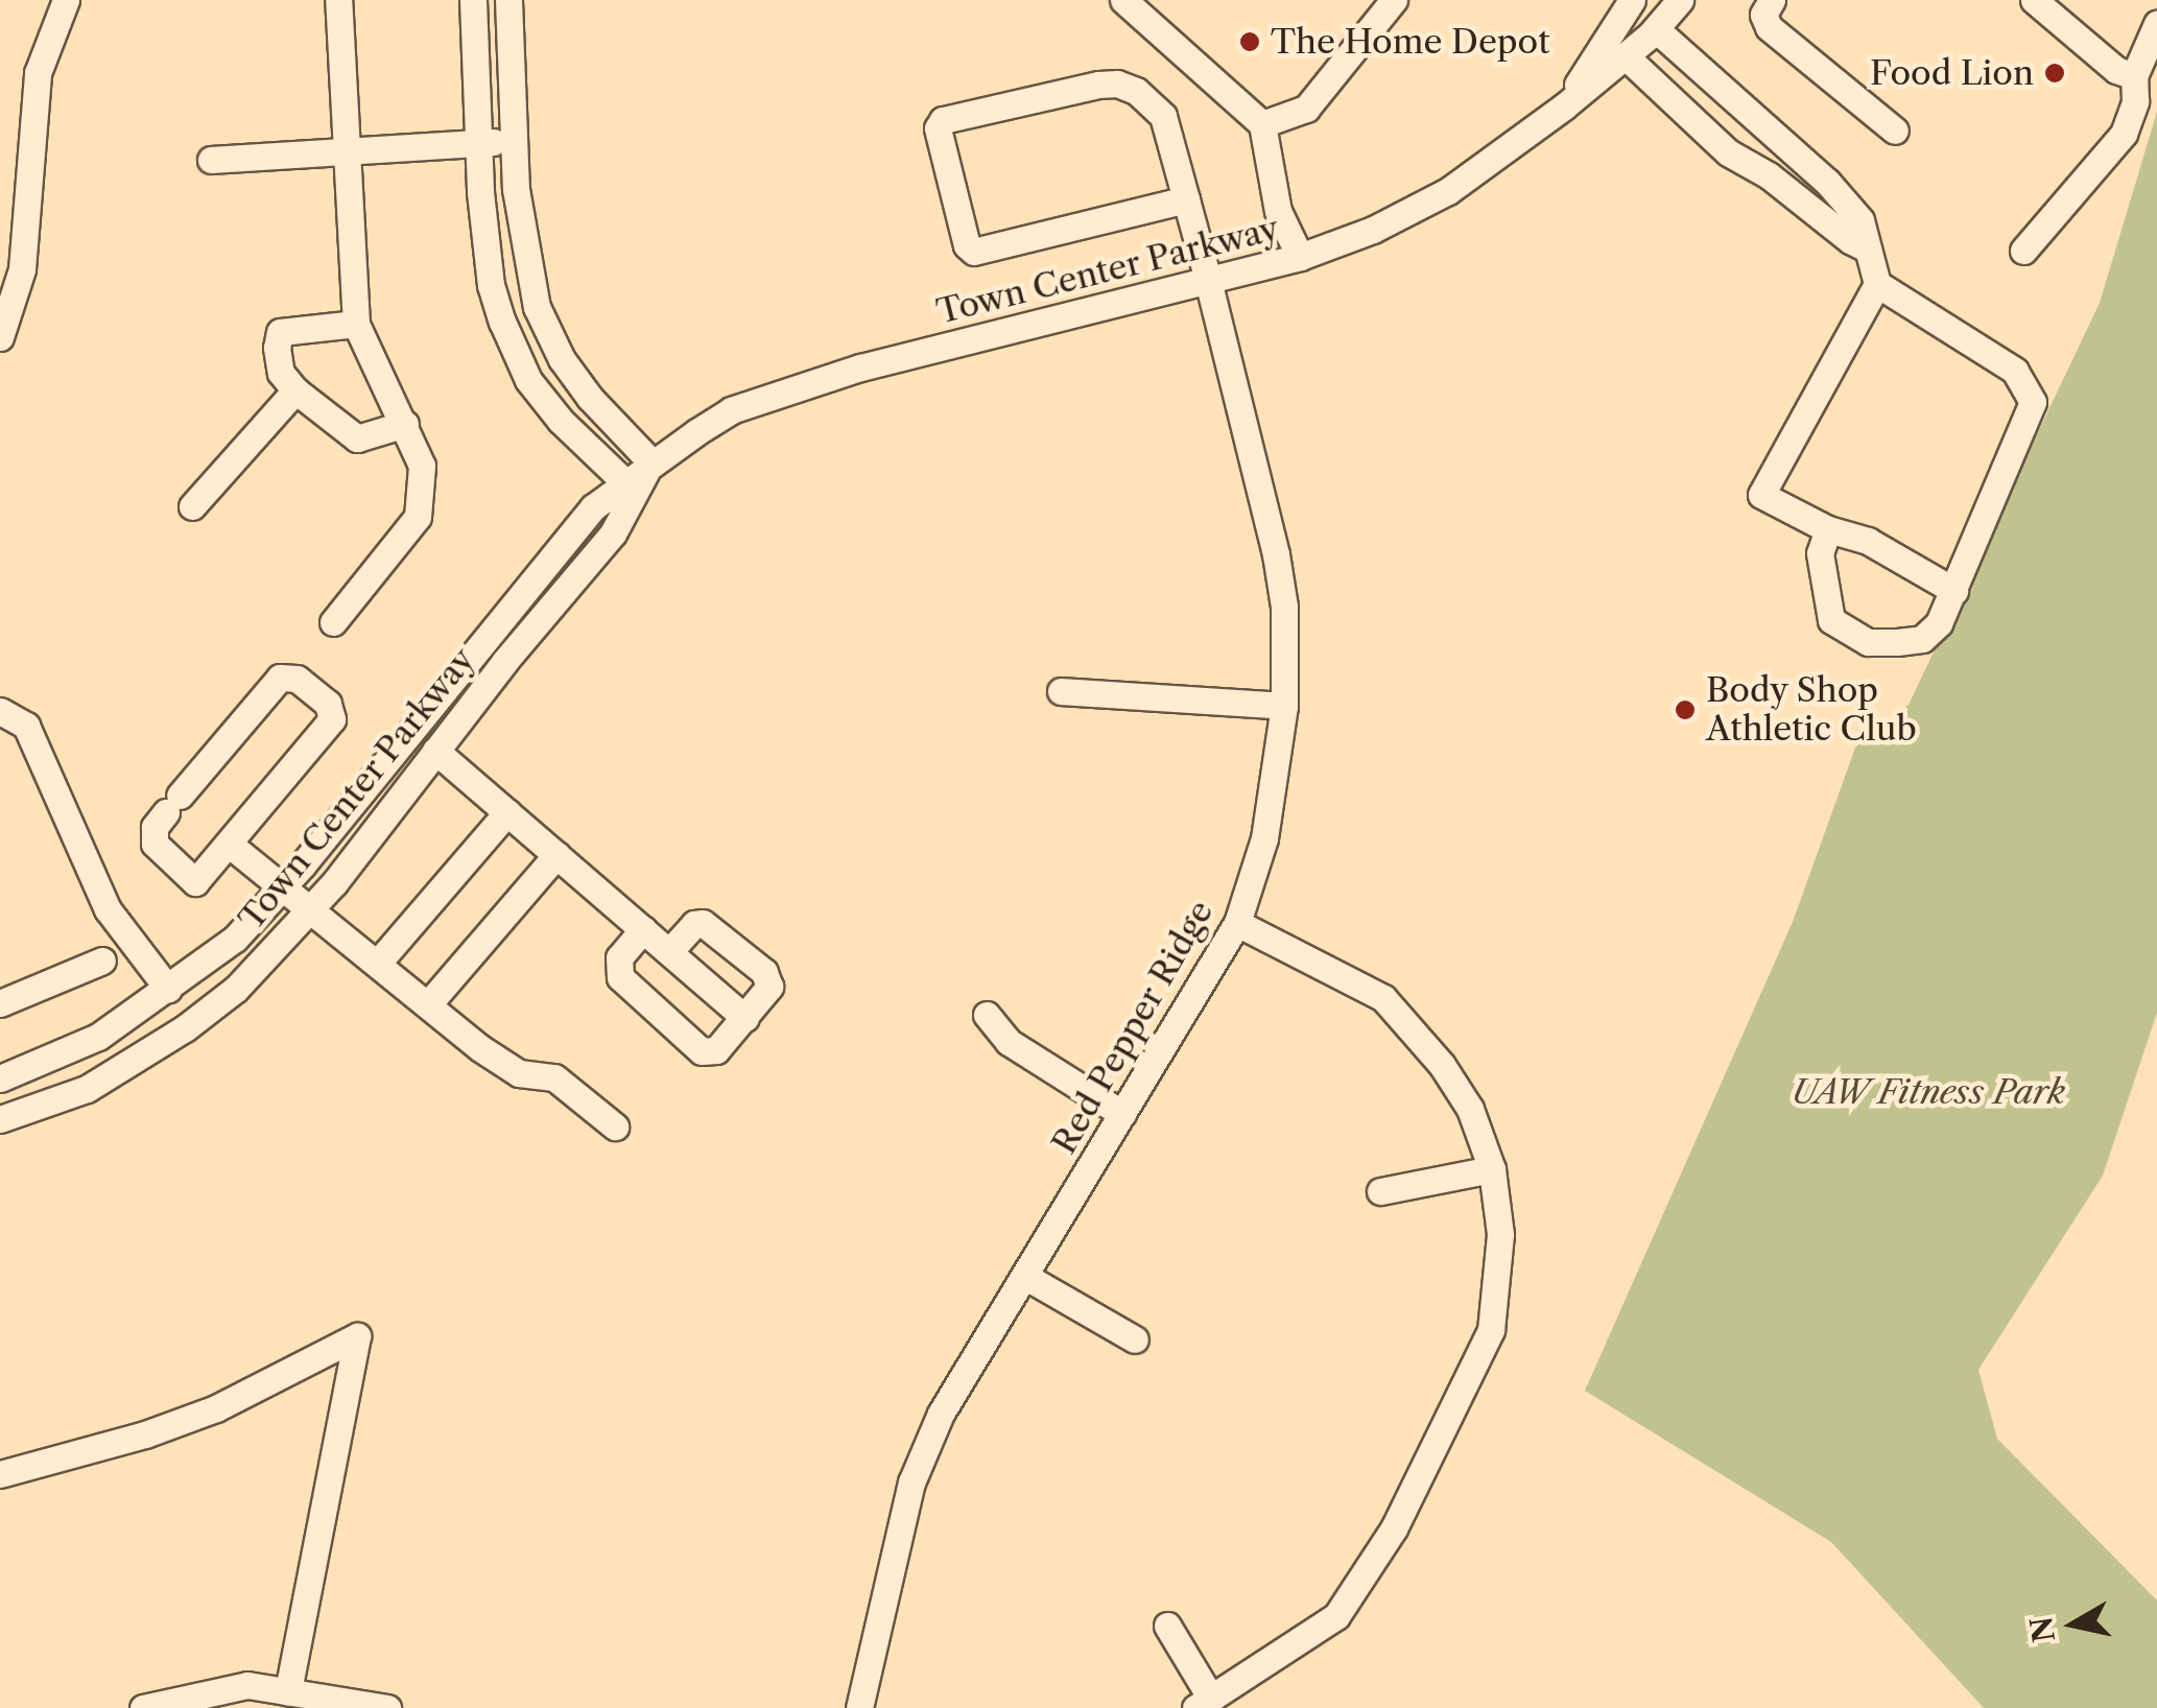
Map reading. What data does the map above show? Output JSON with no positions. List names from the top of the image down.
{
  "streets": {
    "street": ["Town Center Parkway", "Red Pepper Ridge"]
  },
  "crossings": [
    ["Town Center Parkway", "Red Pepper Ridge"]
  ],
  "parks": ["UAW Fitness Park"],
  "places": ["The Home Depot", "Food Lion", "Body Shop Athletic Club"],
  "north": "left"
}
